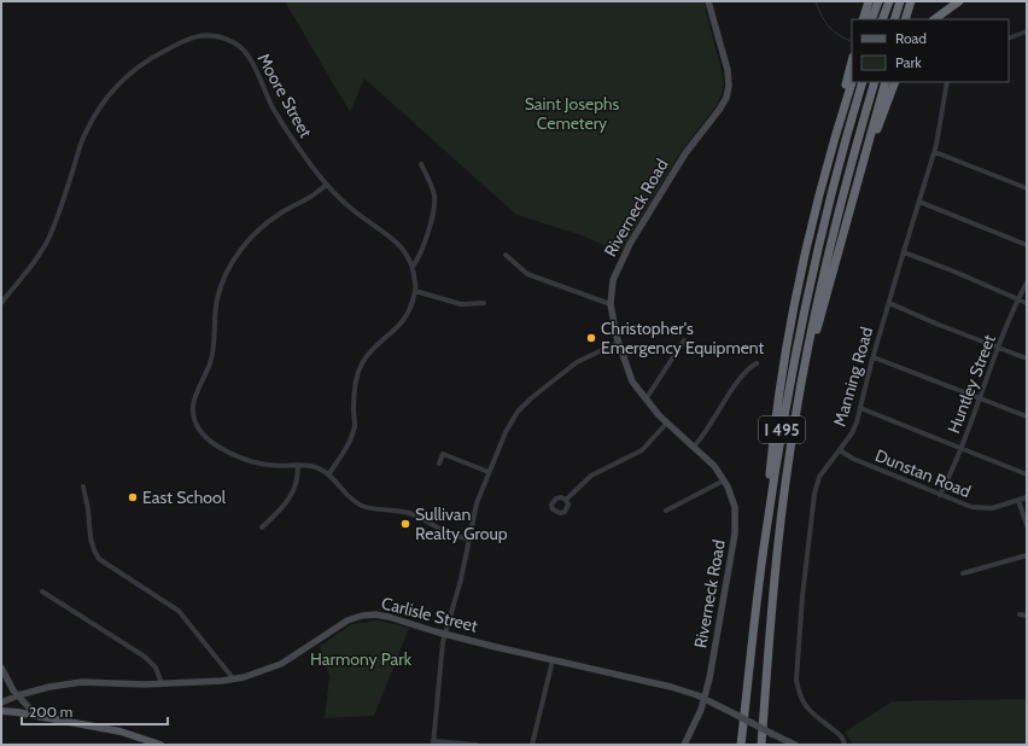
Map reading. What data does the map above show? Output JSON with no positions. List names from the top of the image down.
{
  "streets": {
    "highway": ["I 495"],
    "street": [
      "Moore Street",
      "Riverneck Road",
      "Manning Road",
      "Huntley Street",
      "Dunstan Road",
      "Carlisle Street"
    ]
  },
  "crossings": [
    ["Riverneck Road", "Carlisle Street"],
    ["Manning Road", "Dunstan Road"],
    ["Huntley Street", "Dunstan Road"]
  ],
  "parks": ["Saint Josephs Cemetery", "Harmony Park"],
  "places": ["Christopher's Emergency Equipment", "East School", "Sullivan Realty Group"],
  "legend": ["Road", "Park"],
  "scale_bar": "200 m"
}
